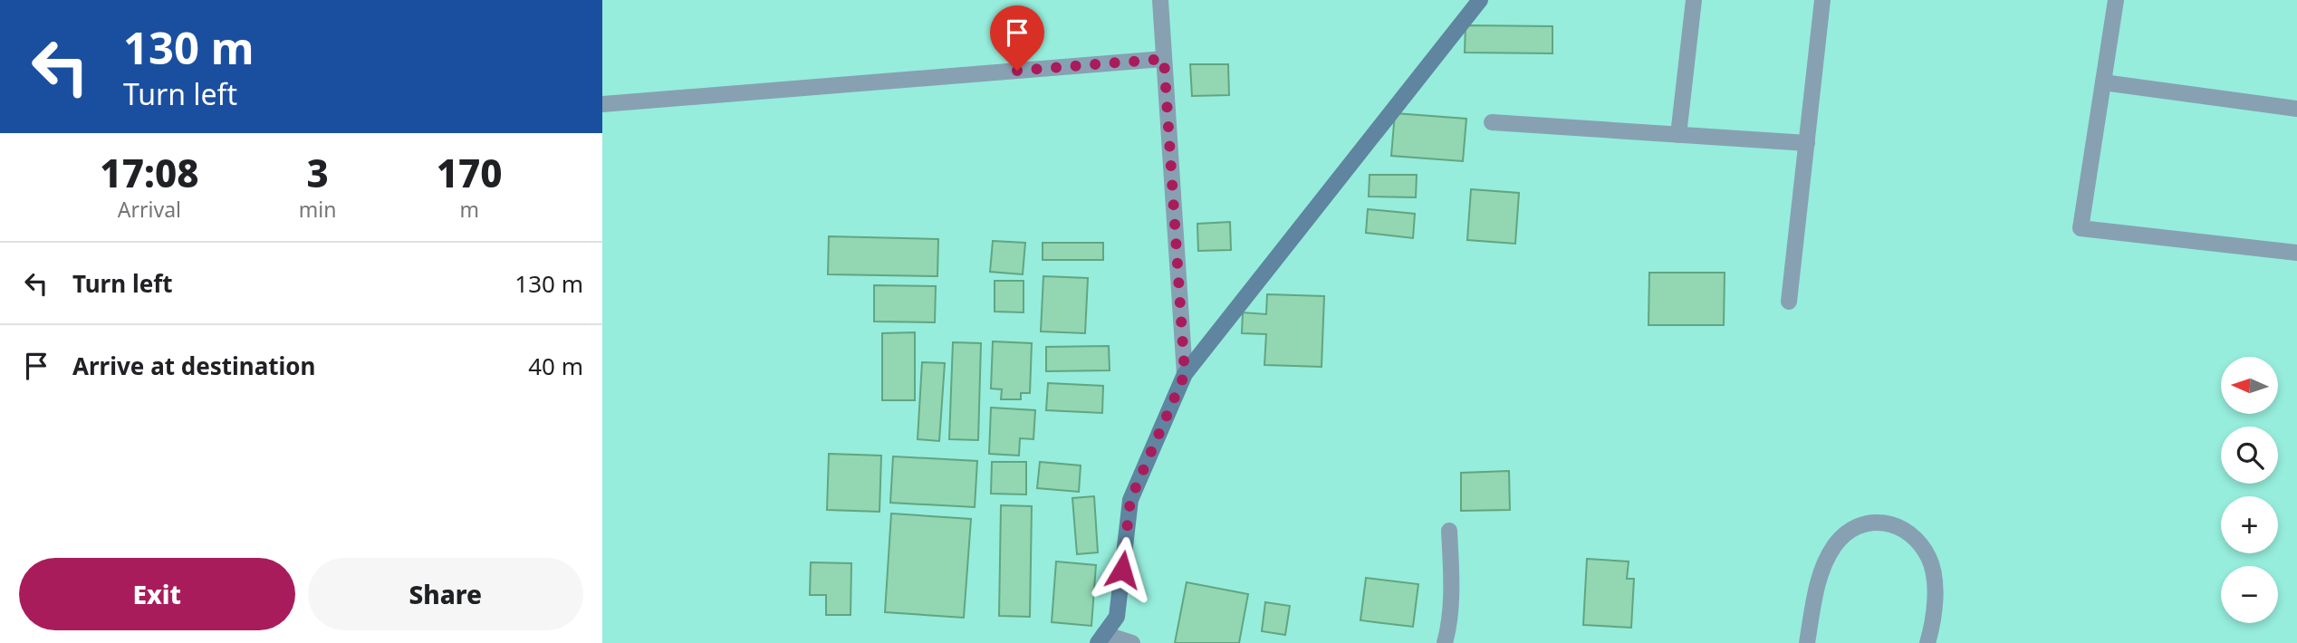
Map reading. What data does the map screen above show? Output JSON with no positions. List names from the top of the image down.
{
  "north": "left",
  "page": {
    "turn": ["130 m", "Turn left"],
    "eta": [
      "17:08",
      "Arrival",
      "3",
      "min",
      "170",
      "m"
    ],
    "list": [
      {
        "name": "Turn left",
        "value": "130 m"
      },
      {
        "name": "Arrive at destination",
        "value": "40 m"
      }
    ],
    "map_buttons": ["+", "−"],
    "buttons": ["Exit", "Share"]
  }
}
